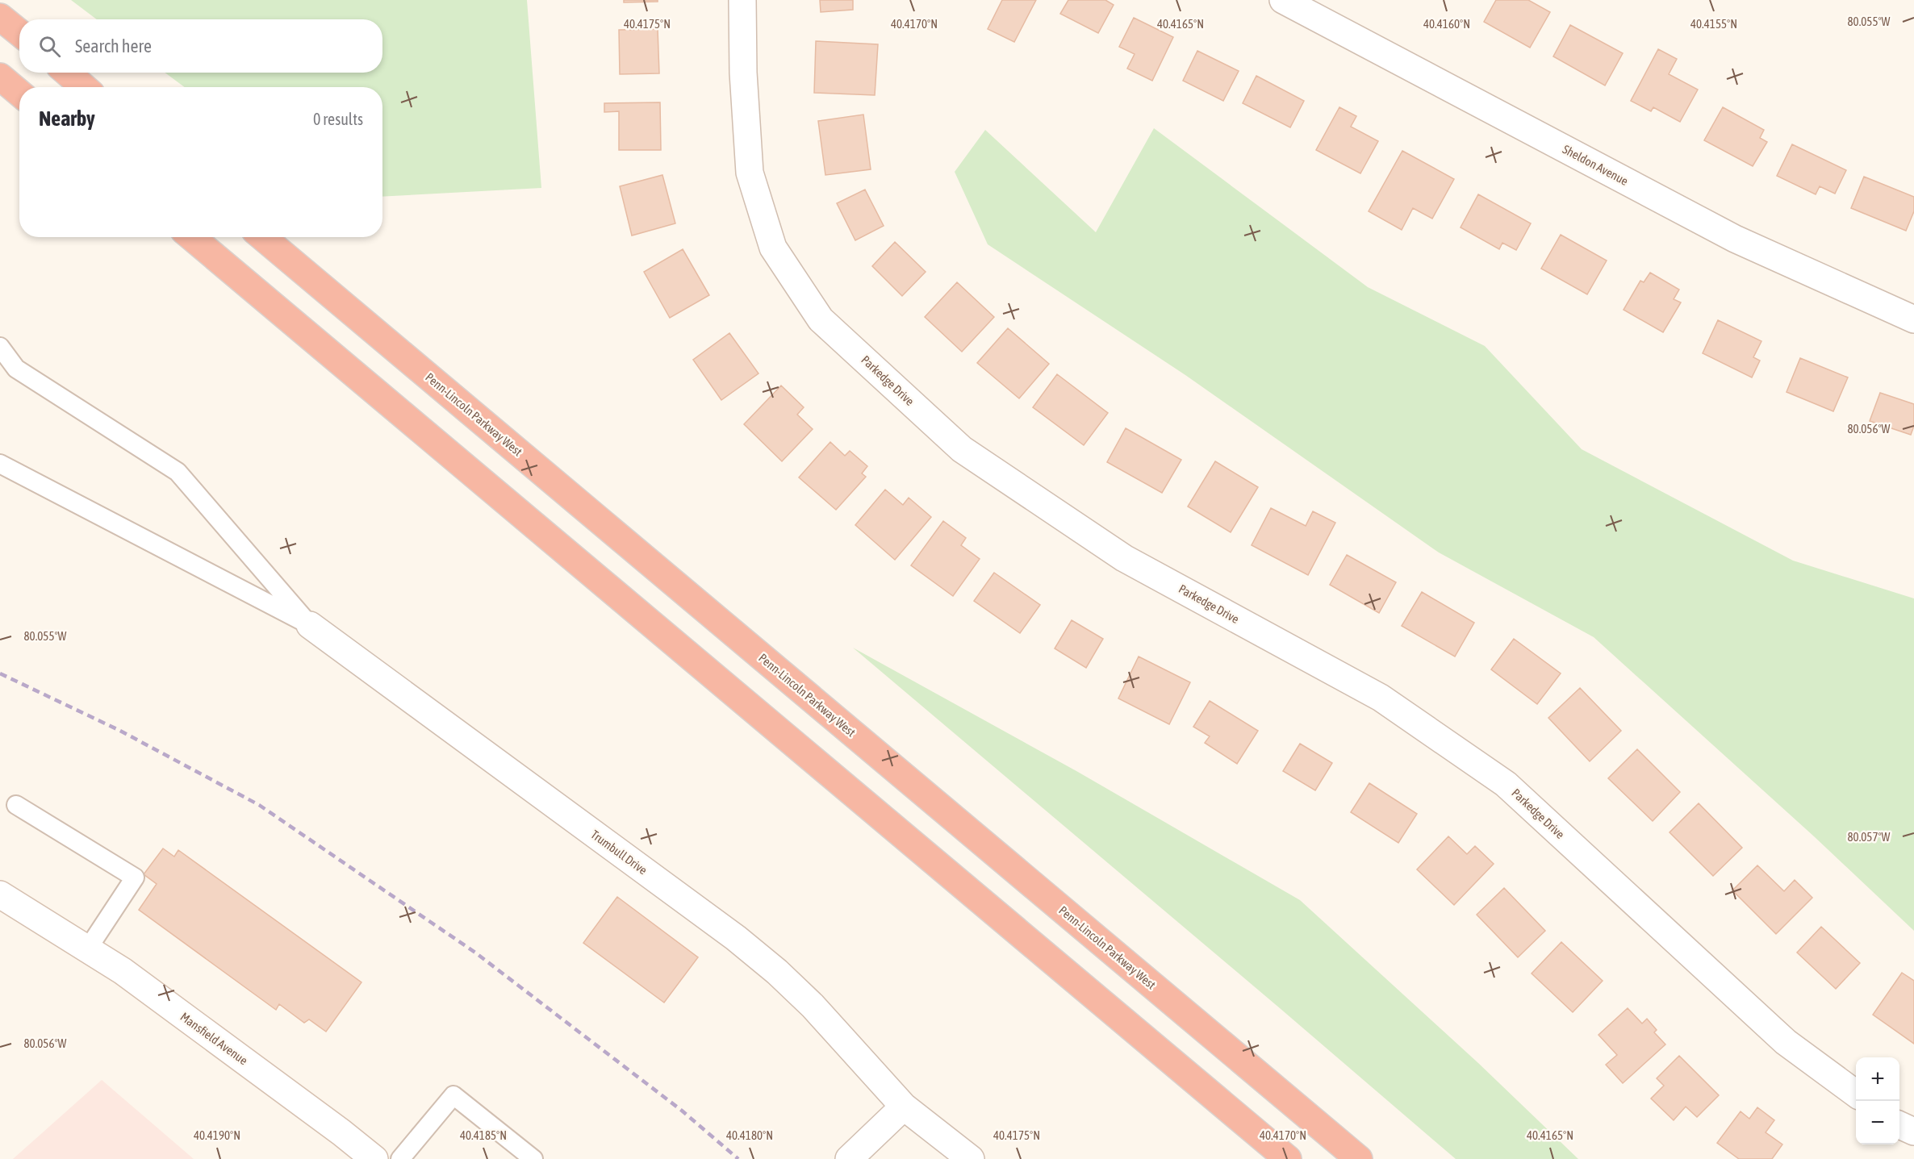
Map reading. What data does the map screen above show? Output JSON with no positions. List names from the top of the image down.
{
  "streets": {
    "highway": ["Penn-Lincoln Parkway West"],
    "street": [
      "Sheldon Avenue",
      "Parkedge Drive",
      "Trumbull Drive",
      "Mansfield Avenue"
    ]
  },
  "page": {
    "search": "Search here",
    "heading": ["Nearby", "0 results"],
    "map_buttons": ["+", "−"]
  },
  "coordinates": [
    "80.055°W",
    "40.4175°N",
    "40.4170°N",
    "40.4165°N",
    "40.4160°N",
    "40.4155°N",
    "80.056°W",
    "80.057°W",
    "40.4190°N",
    "40.4185°N",
    "40.4180°N"
  ]
}
